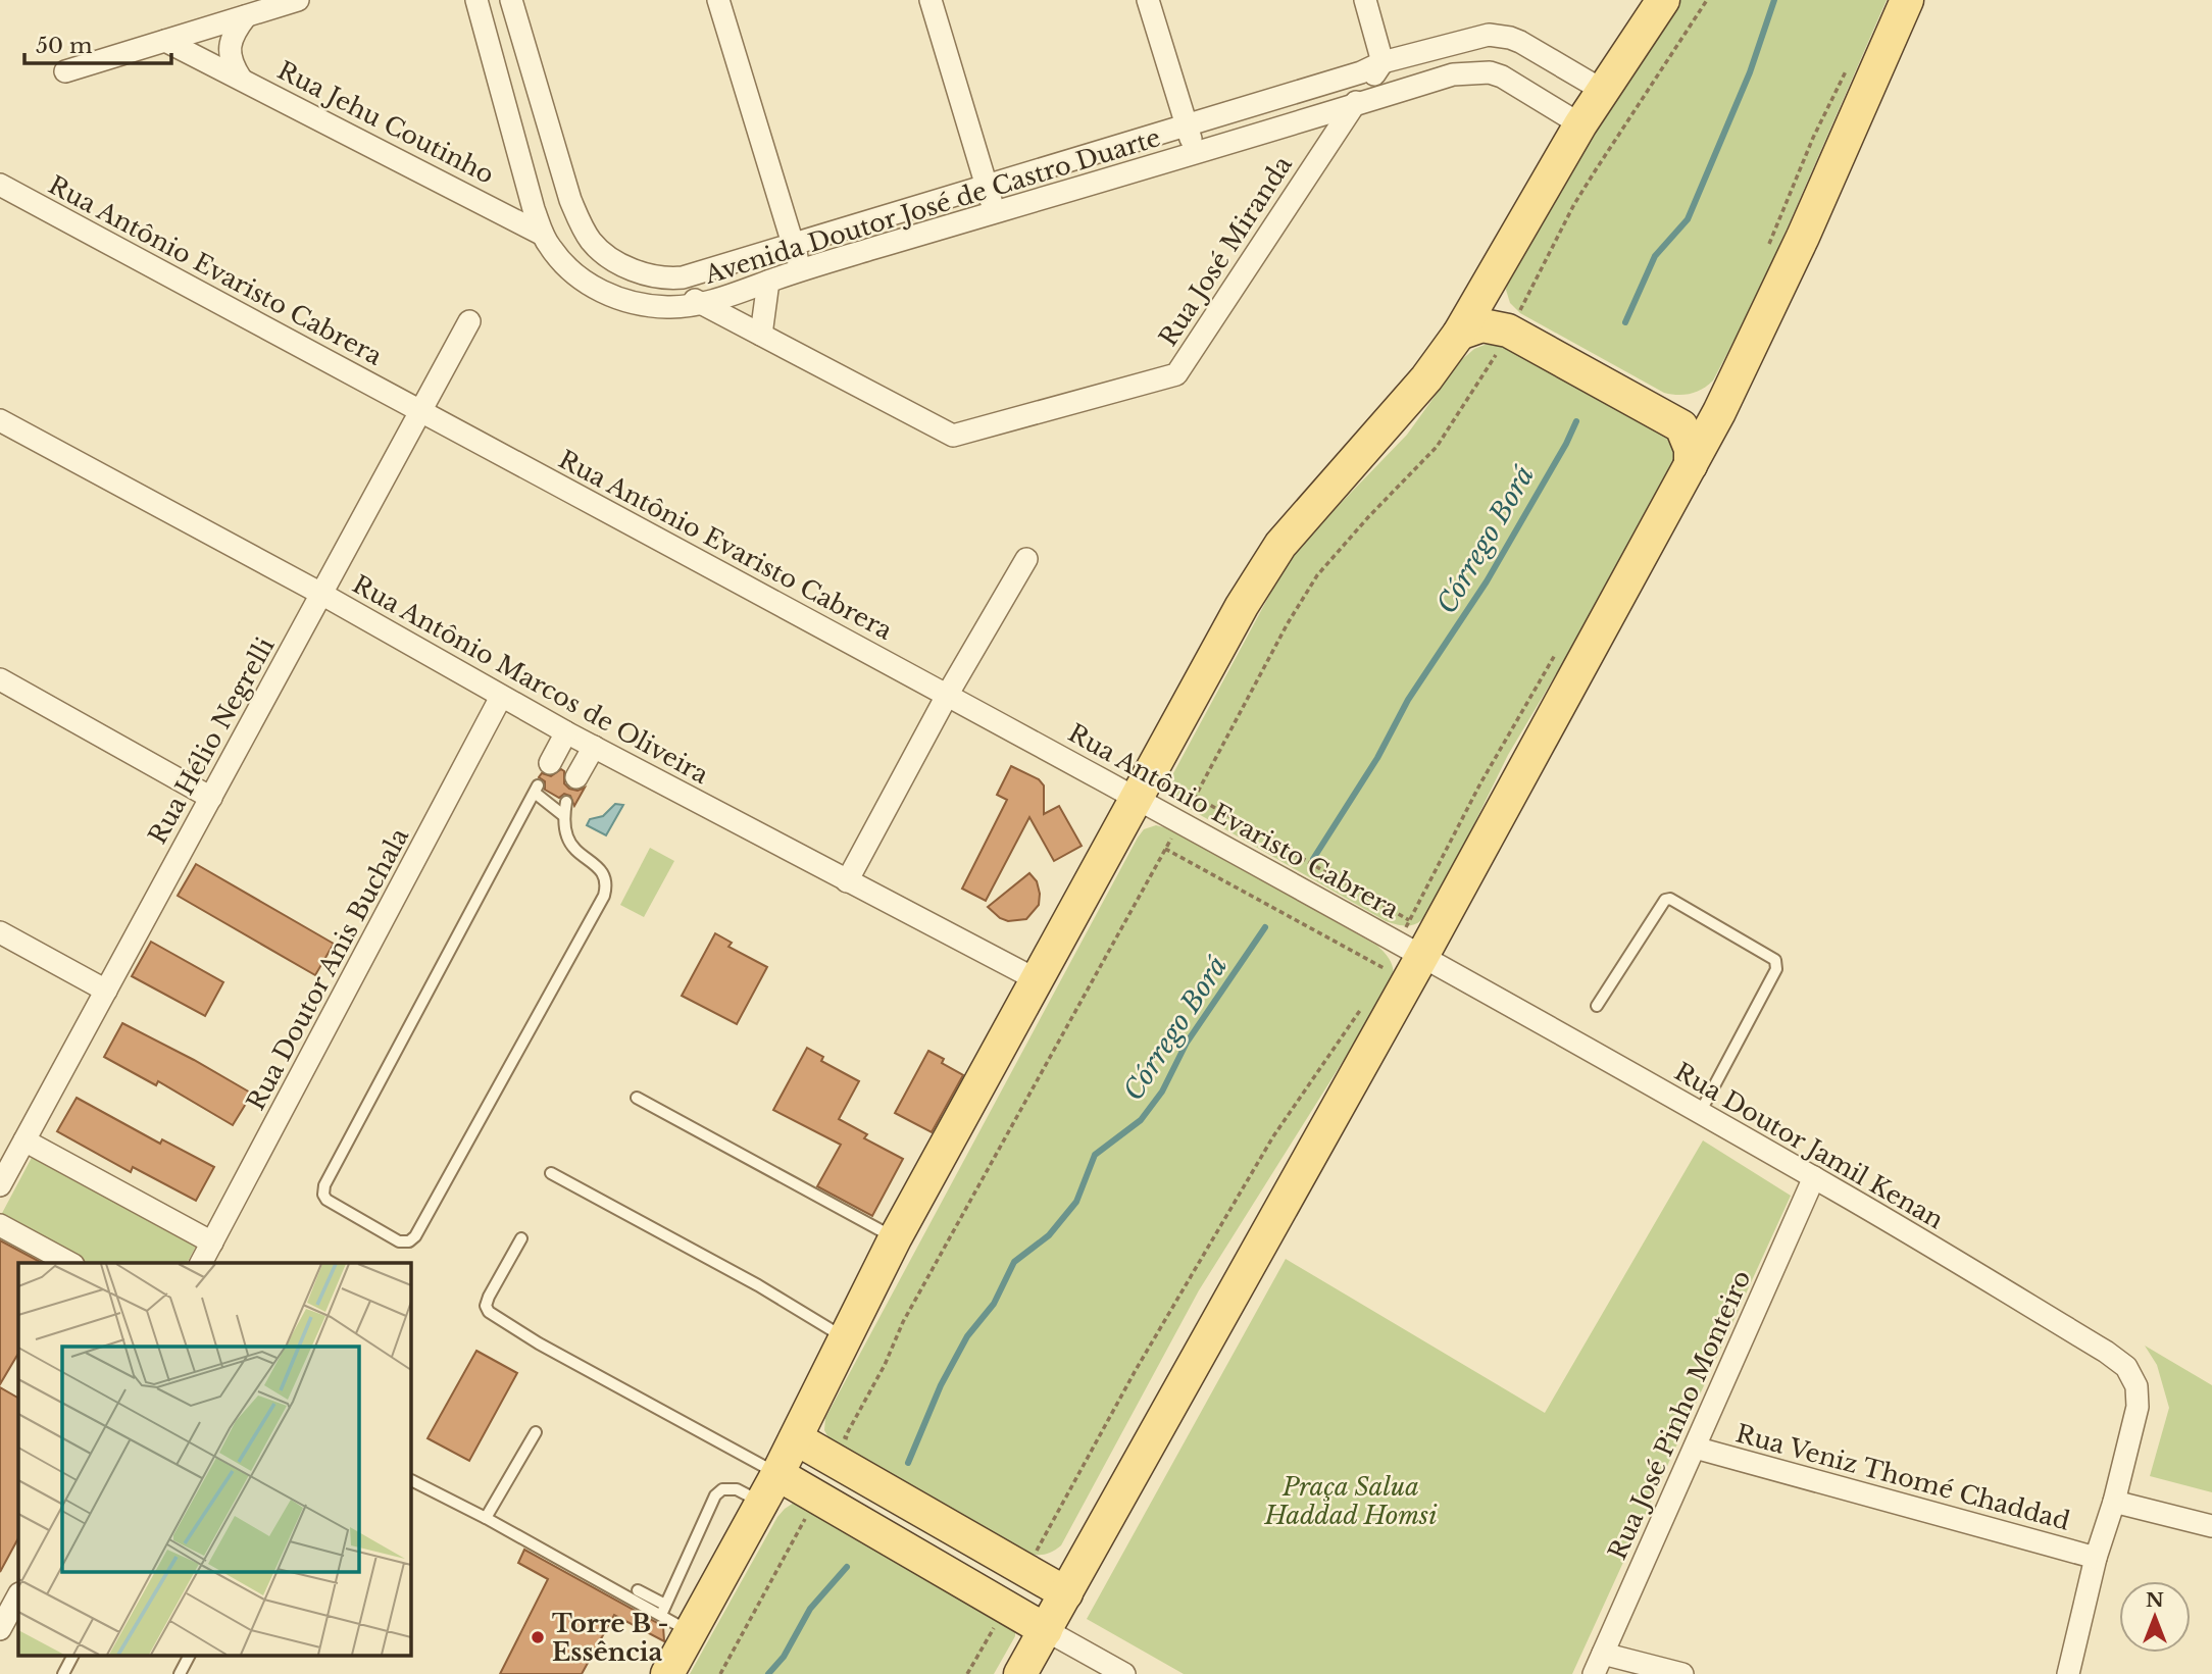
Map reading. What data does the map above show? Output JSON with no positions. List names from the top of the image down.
{
  "streets": {
    "street": [
      "Rua Jehu Coutinho",
      "Avenida Doutor José de Castro Duarte",
      "Rua José Miranda",
      "Rua Antônio Evaristo Cabrera",
      "Rua Antônio Marcos de Oliveira",
      "Rua Hélio Negrelli",
      "Rua Doutor Anis Buchala",
      "Rua Doutor Jamil Kenan",
      "Rua José Pinho Monteiro",
      "Rua Veniz Thomé Chaddad"
    ]
  },
  "crossings": [
    ["Rua Jehu Coutinho", "Avenida Doutor José de Castro Duarte"],
    ["Avenida Doutor José de Castro Duarte", "Rua José Miranda"],
    ["Rua Antônio Evaristo Cabrera", "Rua Hélio Negrelli"],
    ["Rua Antônio Evaristo Cabrera", "Rua Doutor Jamil Kenan"],
    ["Rua Antônio Marcos de Oliveira", "Rua Hélio Negrelli"],
    ["Rua Antônio Marcos de Oliveira", "Rua Doutor Anis Buchala"],
    ["Rua Doutor Jamil Kenan", "Rua José Pinho Monteiro"],
    ["Rua José Pinho Monteiro", "Rua Veniz Thomé Chaddad"]
  ],
  "water": ["Córrego Borá"],
  "parks": ["Praça Salua Haddad Homsi"],
  "places": ["Torre B - Essência"],
  "scale_bar": "50 m",
  "north": "top"
}
